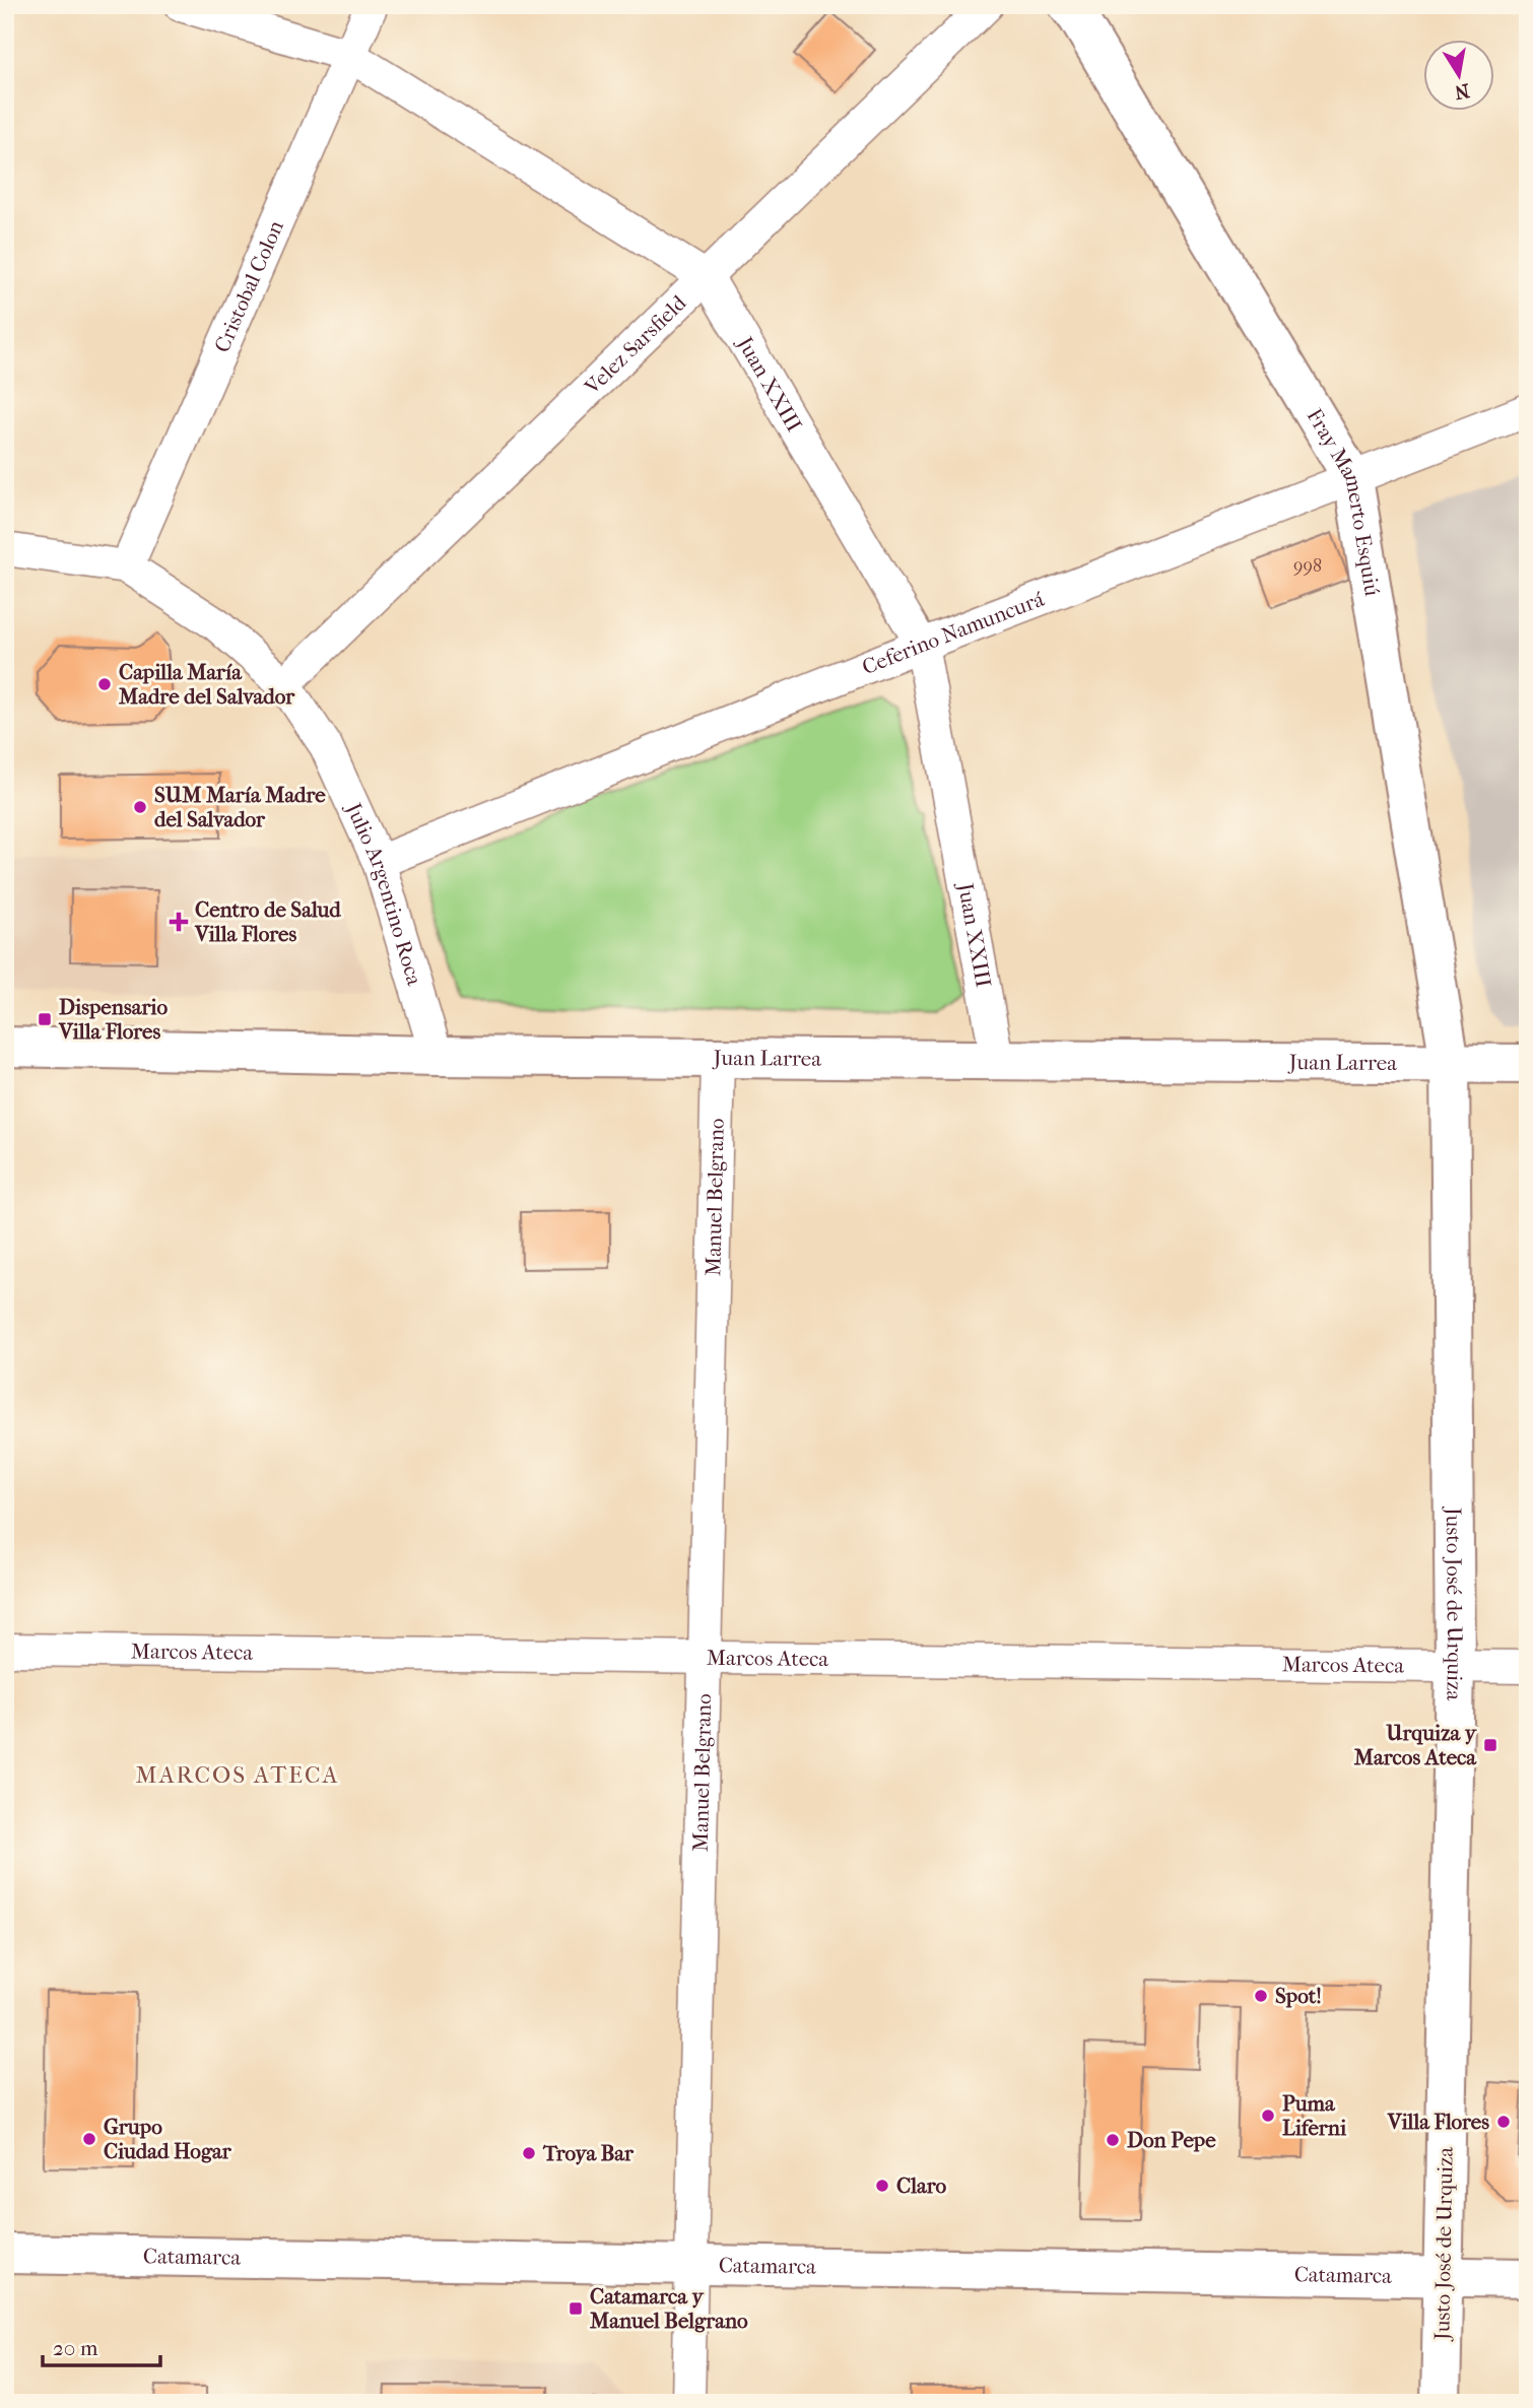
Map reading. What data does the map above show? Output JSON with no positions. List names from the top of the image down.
{
  "streets": {
    "street": [
      "Cristobal Colon",
      "Velez Sarsfield",
      "Juan XXIII",
      "Fray Mamerto Esquiú",
      "Ceferino Namuncurá",
      "Julio Argentino Roca",
      "Juan Larrea",
      "Manuel Belgrano",
      "Justo José de Urquiza",
      "Marcos Ateca",
      "Catamarca"
    ]
  },
  "crossings": [
    ["Cristobal Colon", "Juan XXIII"],
    ["Cristobal Colon", "Julio Argentino Roca"],
    ["Velez Sarsfield", "Juan XXIII"],
    ["Velez Sarsfield", "Julio Argentino Roca"],
    ["Juan XXIII", "Ceferino Namuncurá"],
    ["Juan XXIII", "Juan Larrea"],
    ["Fray Mamerto Esquiú", "Ceferino Namuncurá"],
    ["Fray Mamerto Esquiú", "Juan Larrea"],
    ["Fray Mamerto Esquiú", "Justo José de Urquiza"],
    ["Ceferino Namuncurá", "Julio Argentino Roca"],
    ["Julio Argentino Roca", "Juan Larrea"],
    ["Juan Larrea", "Manuel Belgrano"],
    ["Juan Larrea", "Justo José de Urquiza"],
    ["Manuel Belgrano", "Marcos Ateca"],
    ["Manuel Belgrano", "Catamarca"],
    ["Justo José de Urquiza", "Marcos Ateca"],
    ["Justo José de Urquiza", "Catamarca"]
  ],
  "districts": ["MARCOS ATECA"],
  "places": {
    "other": [
      "Capilla María Madre del Salvador",
      "SUM María Madre del Salvador",
      "Spot!",
      "Puma Liferni",
      "Villa Flores",
      "Grupo Ciudad Hogar",
      "Don Pepe",
      "Troya Bar",
      "Claro"
    ],
    "health": ["Centro de Salud Villa Flores"],
    "transit": ["Dispensario Villa Flores", "Urquiza y Marcos Ateca", "Catamarca y Manuel Belgrano"]
  },
  "house_numbers": ["998"],
  "scale_bar": "20 m",
  "north": "bottom"
}
